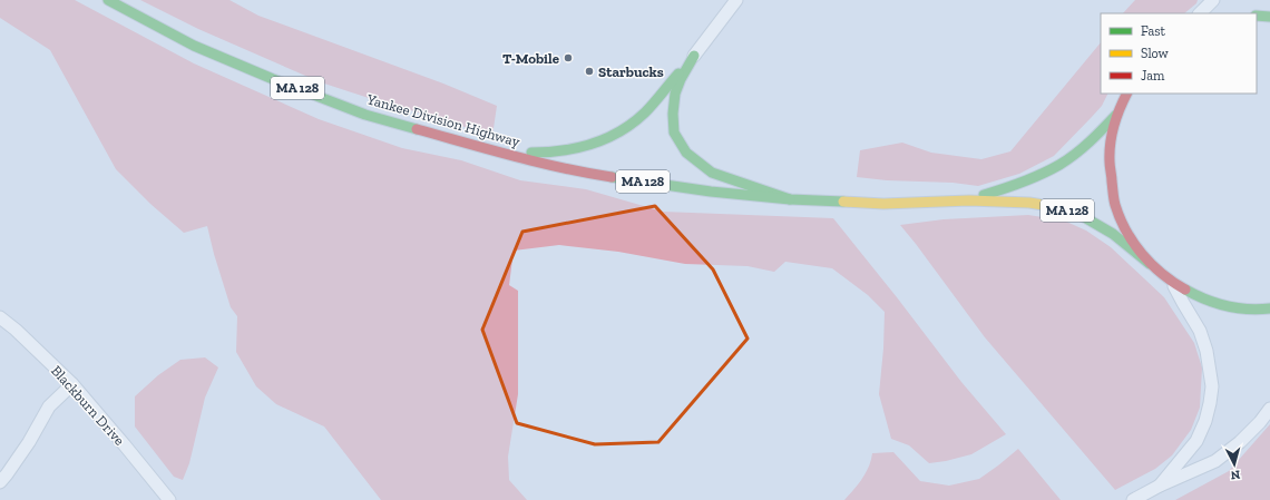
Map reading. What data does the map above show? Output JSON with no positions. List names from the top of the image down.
{
  "streets": {
    "highway": ["MA 128", "Yankee Division Highway"],
    "street": ["Blackburn Drive"]
  },
  "crossings": [
    ["MA 128", "Yankee Division Highway"]
  ],
  "places": ["T-Mobile", "Starbucks"],
  "legend": ["Fast", "Slow", "Jam"],
  "north": "bottom"
}
